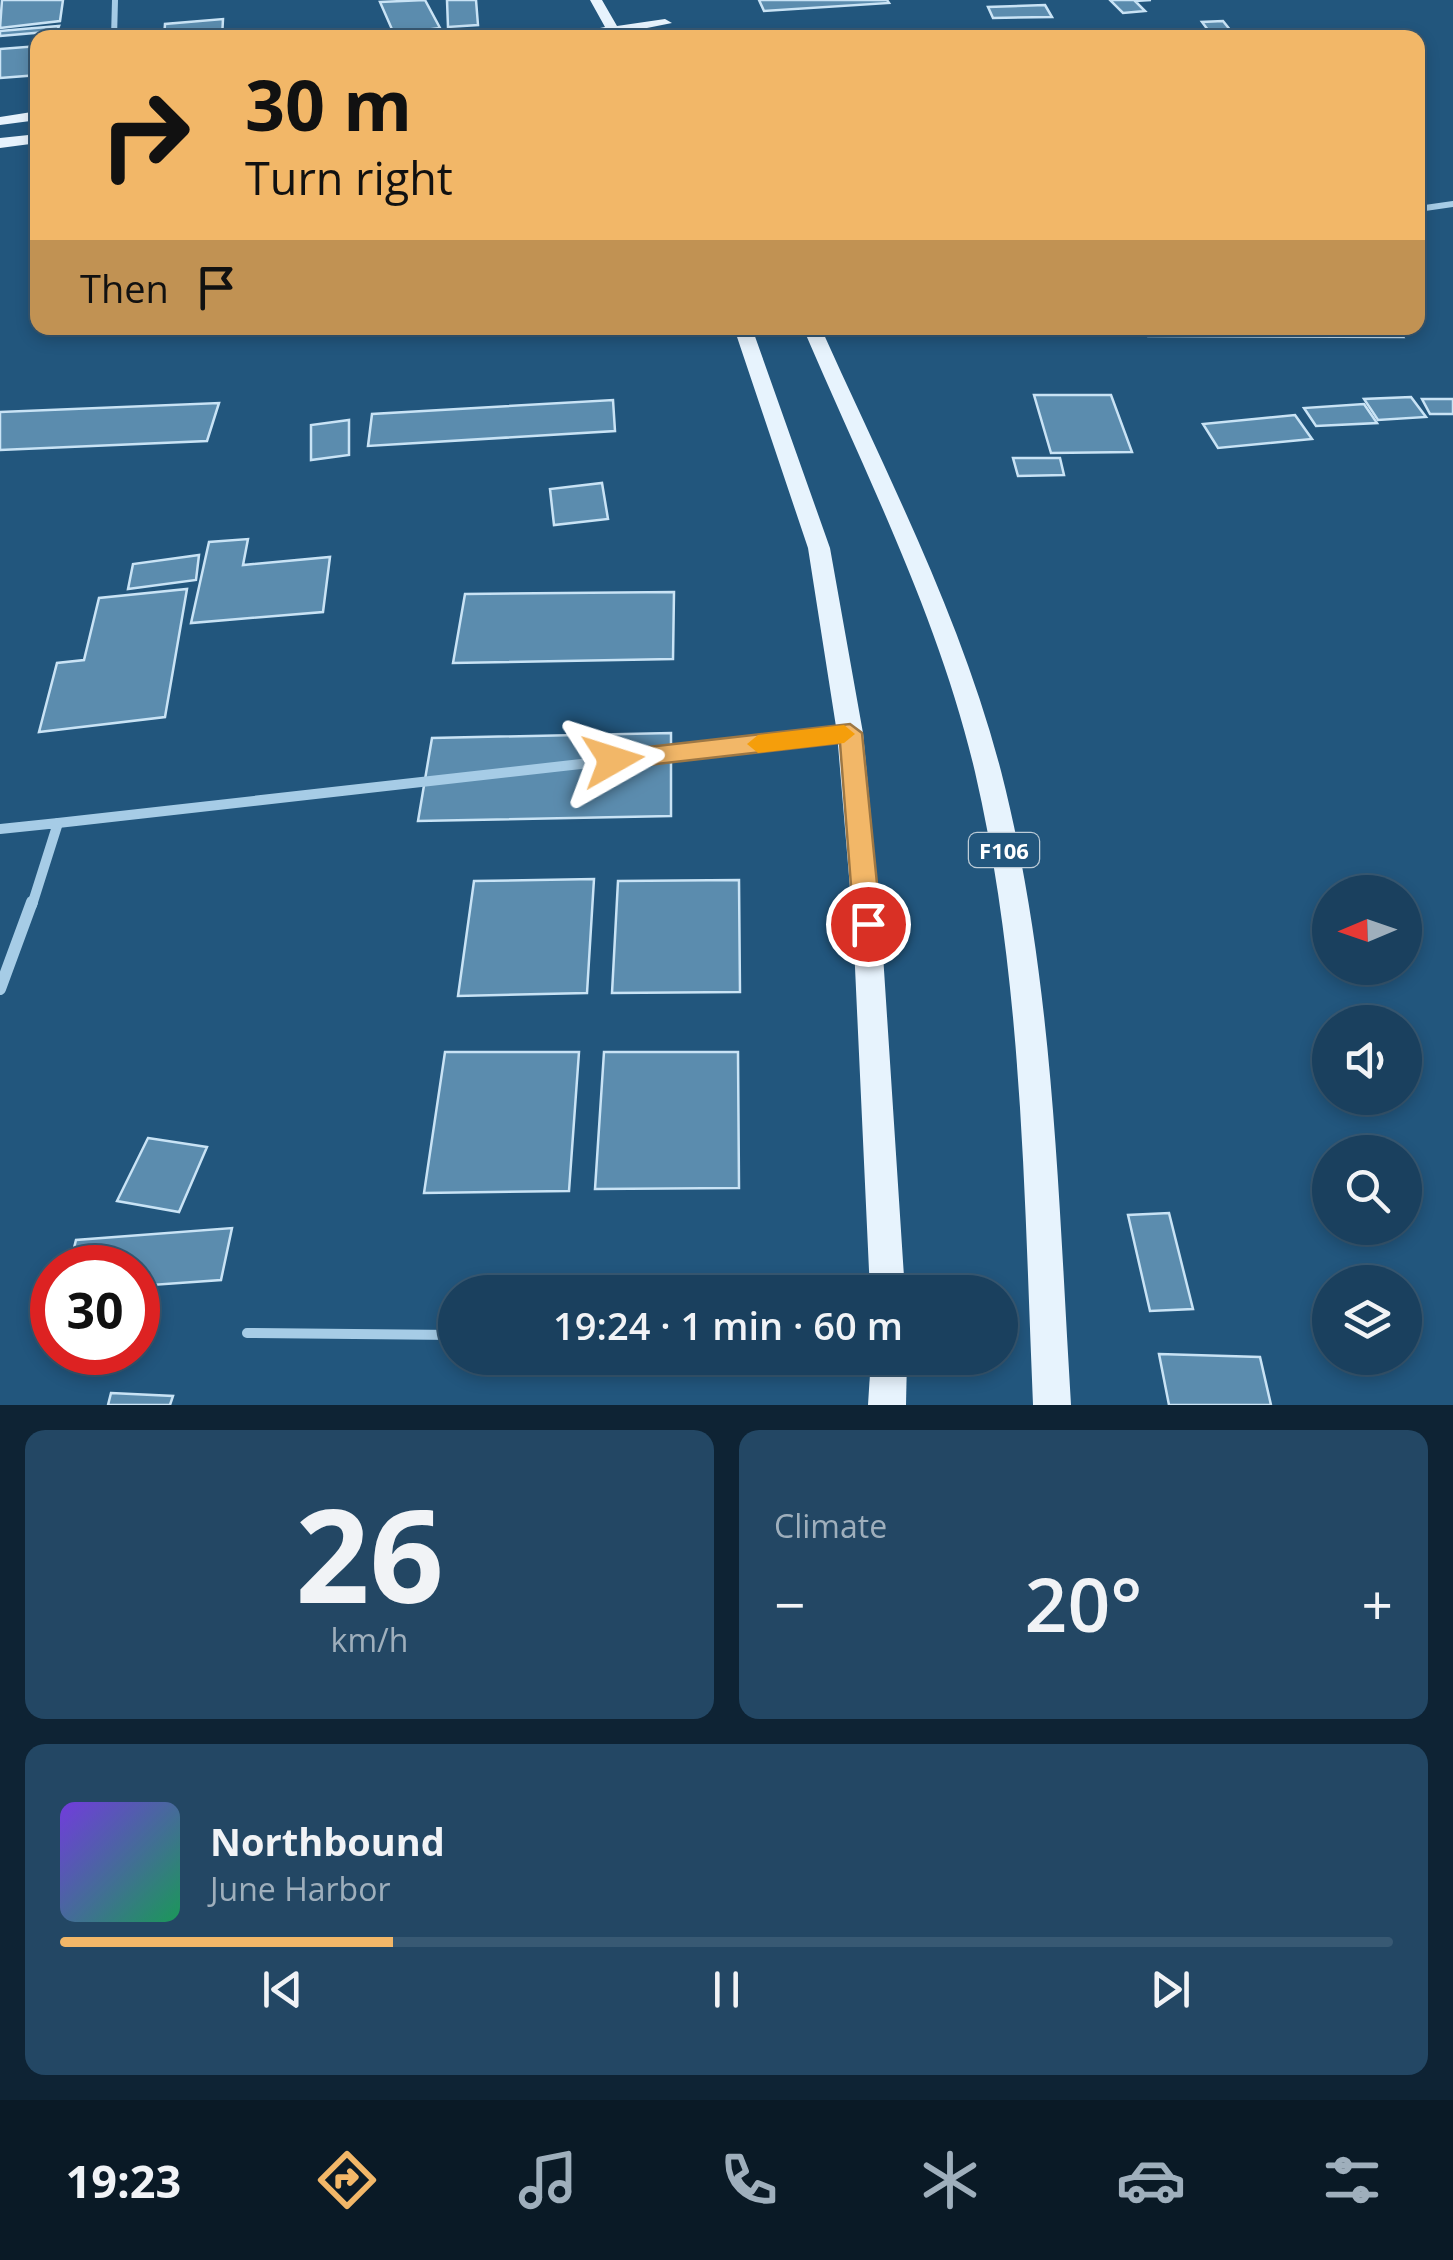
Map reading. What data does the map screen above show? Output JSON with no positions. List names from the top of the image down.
{
  "streets": {
    "main road": ["F106"]
  },
  "north": "left",
  "page": {
    "turn": ["30 m", "Turn right"],
    "then": "Then",
    "limit": "30",
    "trip": "19:24 · 1 min · 60 m",
    "tile": [
      ["26", "km/h"],
      "Climate"
    ],
    "heat": ["−", "20°", "+"],
    "song": ["Northbound", "June Harbor"],
    "tabs": "19:23"
  }
}
